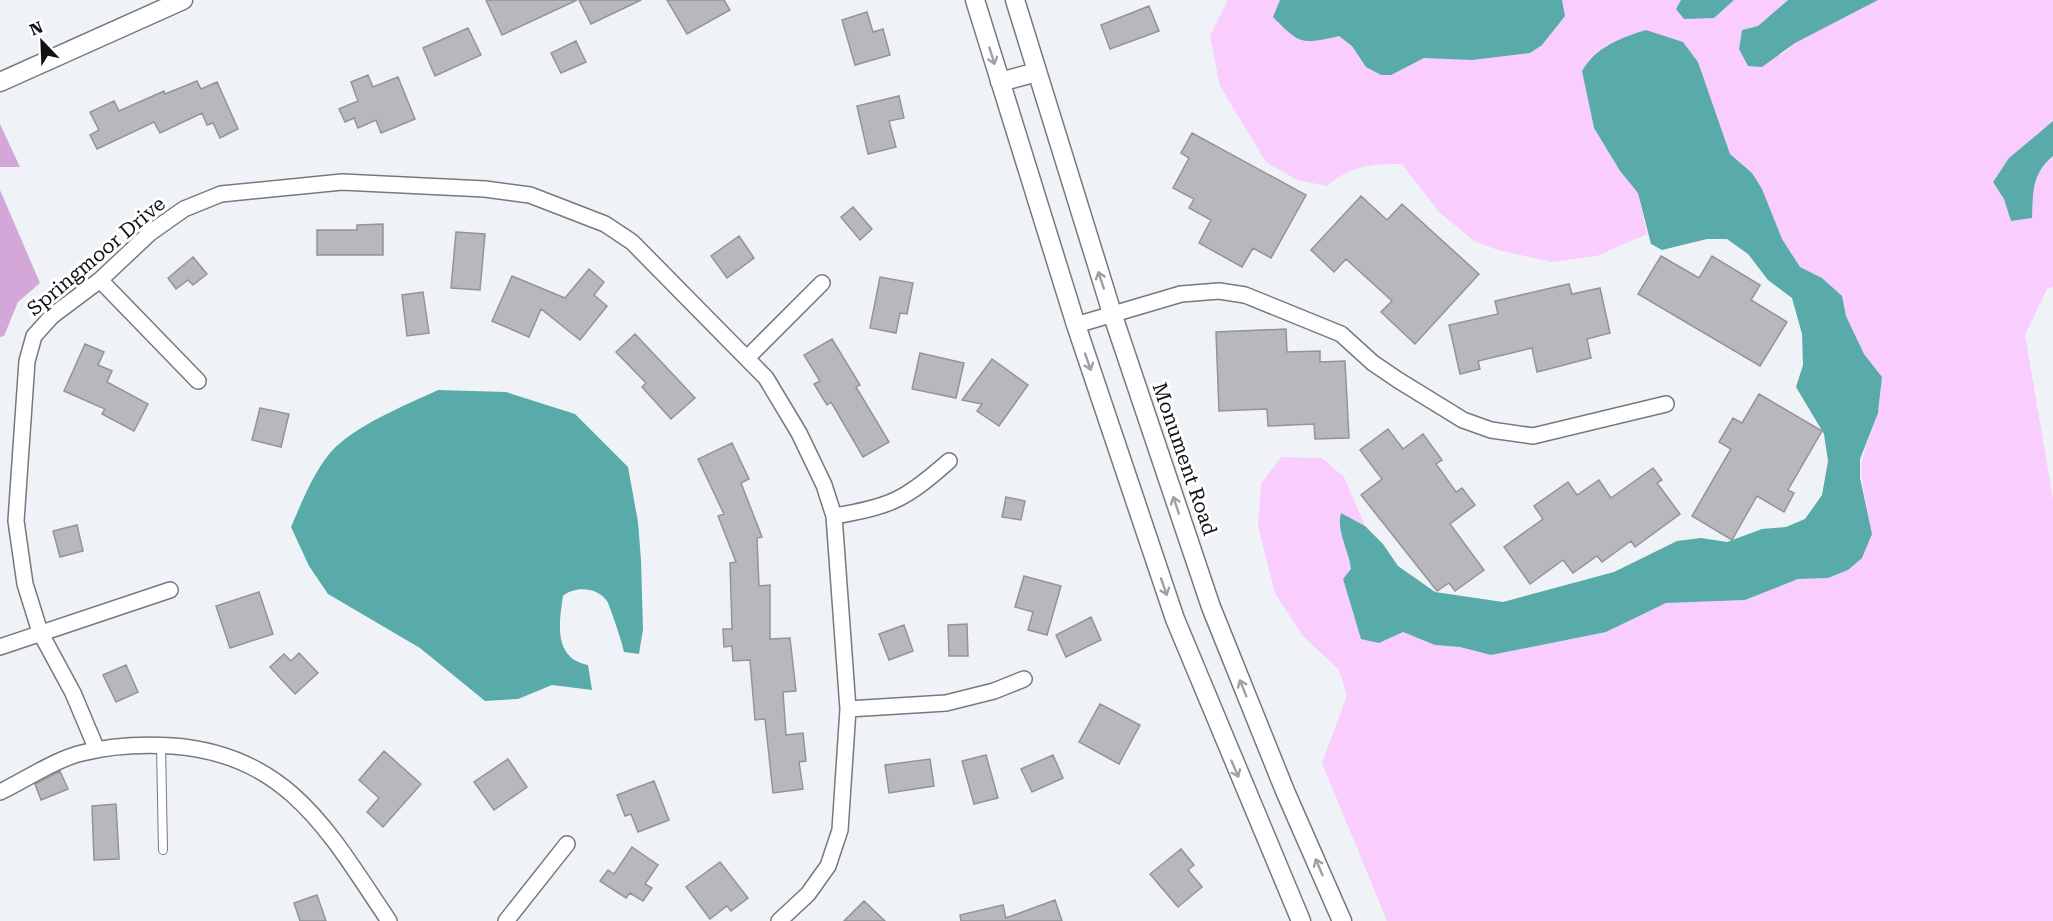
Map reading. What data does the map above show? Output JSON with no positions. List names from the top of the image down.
{
  "streets": {
    "street": ["Springmoor Drive", "Monument Road"]
  },
  "north": "top left"
}
